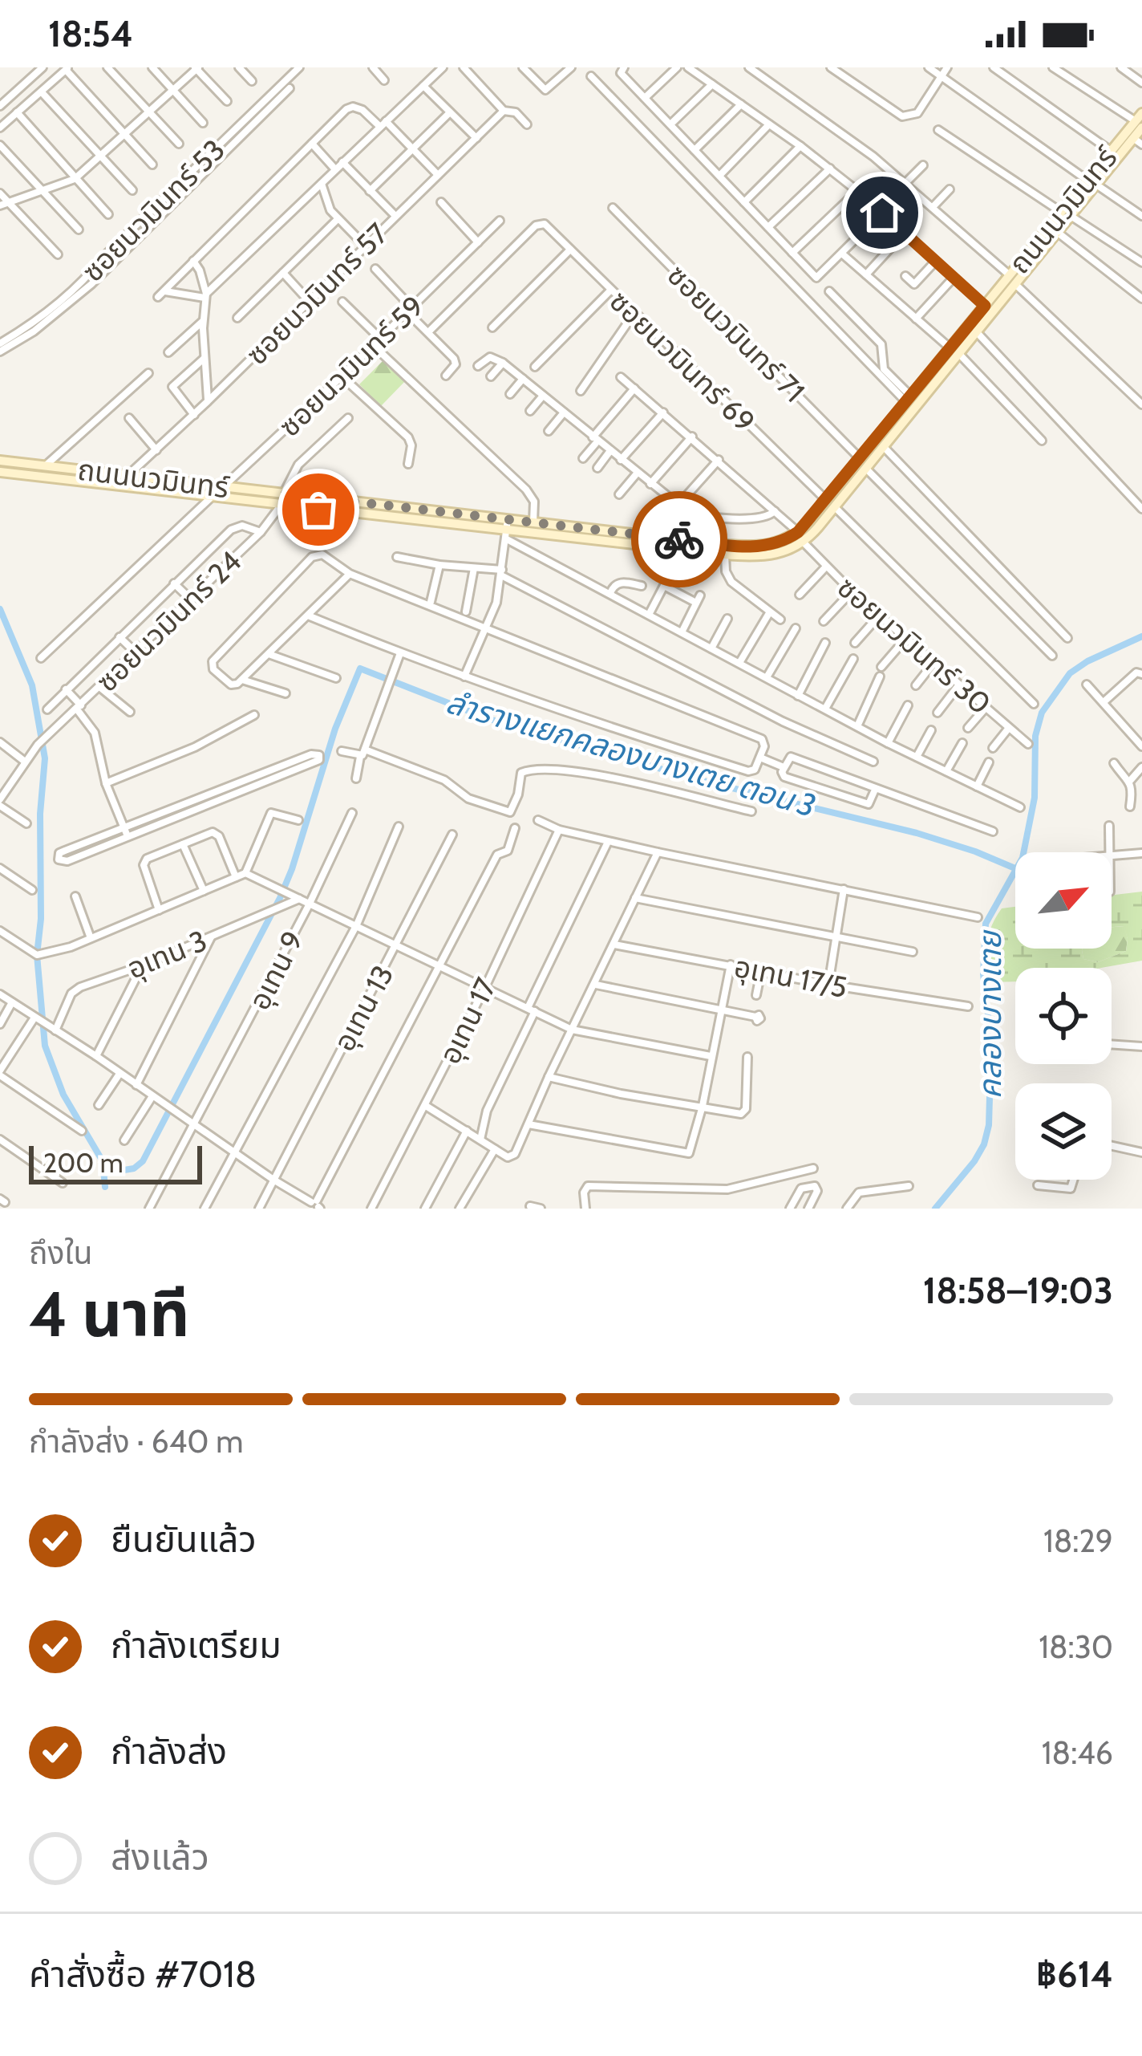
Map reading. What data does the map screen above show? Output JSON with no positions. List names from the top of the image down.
{
  "streets": {
    "main road": ["ถนนนวมินทร์"],
    "street": [
      "ซอยนวมินทร์ 53",
      "ซอยนวมินทร์ 57",
      "ซอยนวมินทร์ 71",
      "ซอยนวมินทร์ 69",
      "ซอยนวมินทร์ 59",
      "ซอยนวมินทร์ 24",
      "ซอยนวมินทร์ 30",
      "อุเทน 3",
      "อุเทน 9",
      "อุเทน 17/5",
      "อุเทน 13",
      "อุเทน 17"
    ]
  },
  "crossings": [
    ["ถนนนวมินทร์", "ซอยนวมินทร์ 57"],
    ["ถนนนวมินทร์", "ซอยนวมินทร์ 71"],
    ["ถนนนวมินทร์", "ซอยนวมินทร์ 69"],
    ["ถนนนวมินทร์", "ซอยนวมินทร์ 59"],
    ["ถนนนวมินทร์", "ซอยนวมินทร์ 24"],
    ["ถนนนวมินทร์", "ซอยนวมินทร์ 30"]
  ],
  "water": ["ลำรางแยกคลองบางเตย ตอน 3", "คลองบางเตย"],
  "scale_bar": "200 m",
  "north": "top right",
  "page": {
    "status": "18:54",
    "scale": "200 m",
    "heading": ["4 นาที", "ถึงใน", "18:58–19:03"],
    "panel": ["คำสั่งซื้อ #7018", "฿614"],
    "bar": "กำลังส่ง · 640 m",
    "list": [
      ["ยืนยันแล้ว", "18:29"],
      ["กำลังเตรียม", "18:30"],
      ["กำลังส่ง", "18:46"],
      "ส่งแล้ว"
    ]
  }
}
